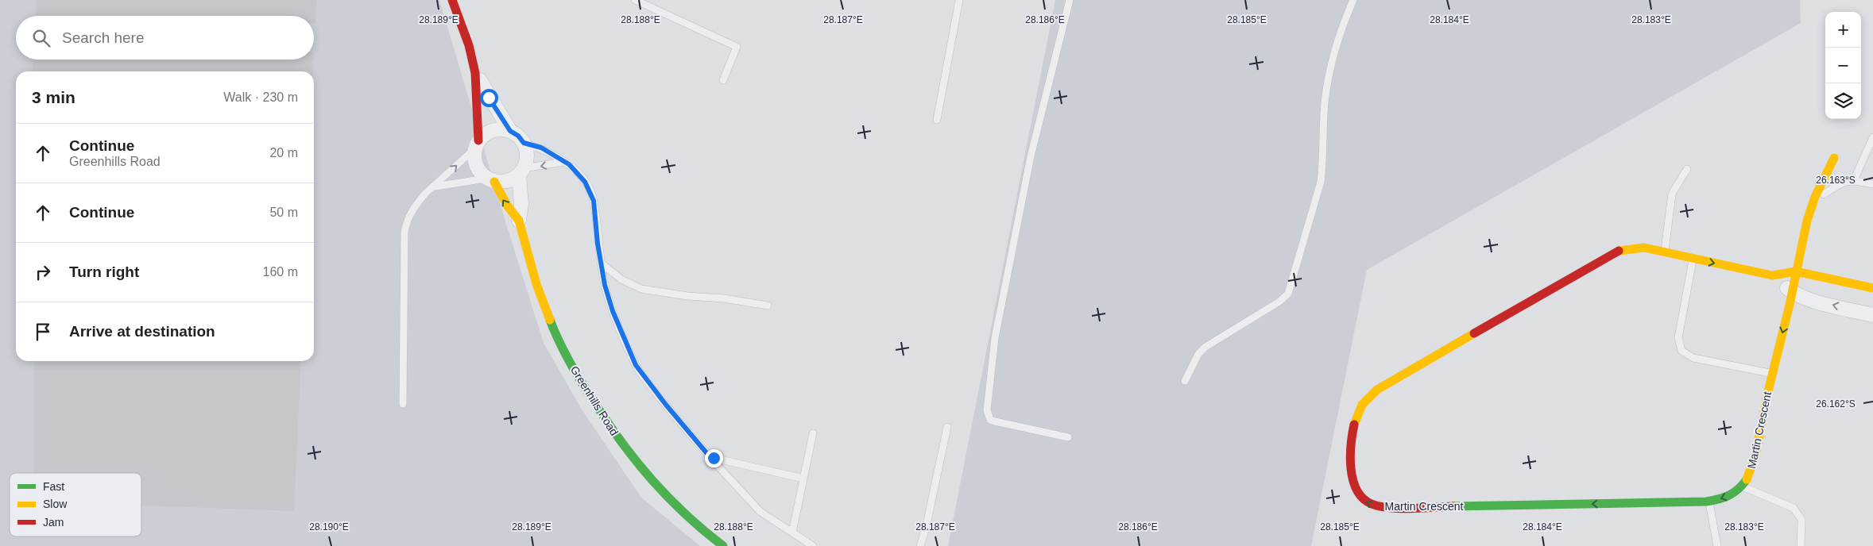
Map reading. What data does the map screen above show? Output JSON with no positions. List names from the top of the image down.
{
  "streets": {
    "street": ["Greenhills Road", "Martin Crescent"]
  },
  "legend": ["Fast", "Slow", "Jam"],
  "page": {
    "map_buttons": ["+", "−"],
    "search": "Search here",
    "heading": ["3 min", "Walk · 230 m"],
    "list": [
      ["Continue", "Greenhills Road", "20 m"],
      ["Continue", "50 m"],
      ["Turn right", "160 m"],
      "Arrive at destination"
    ]
  },
  "coordinates": [
    "28.188°E",
    "28.187°E",
    "28.186°E",
    "28.185°E",
    "28.184°E",
    "28.183°E",
    "28.189°E",
    "26.163°S",
    "26.162°S",
    "28.190°E"
  ]
}
